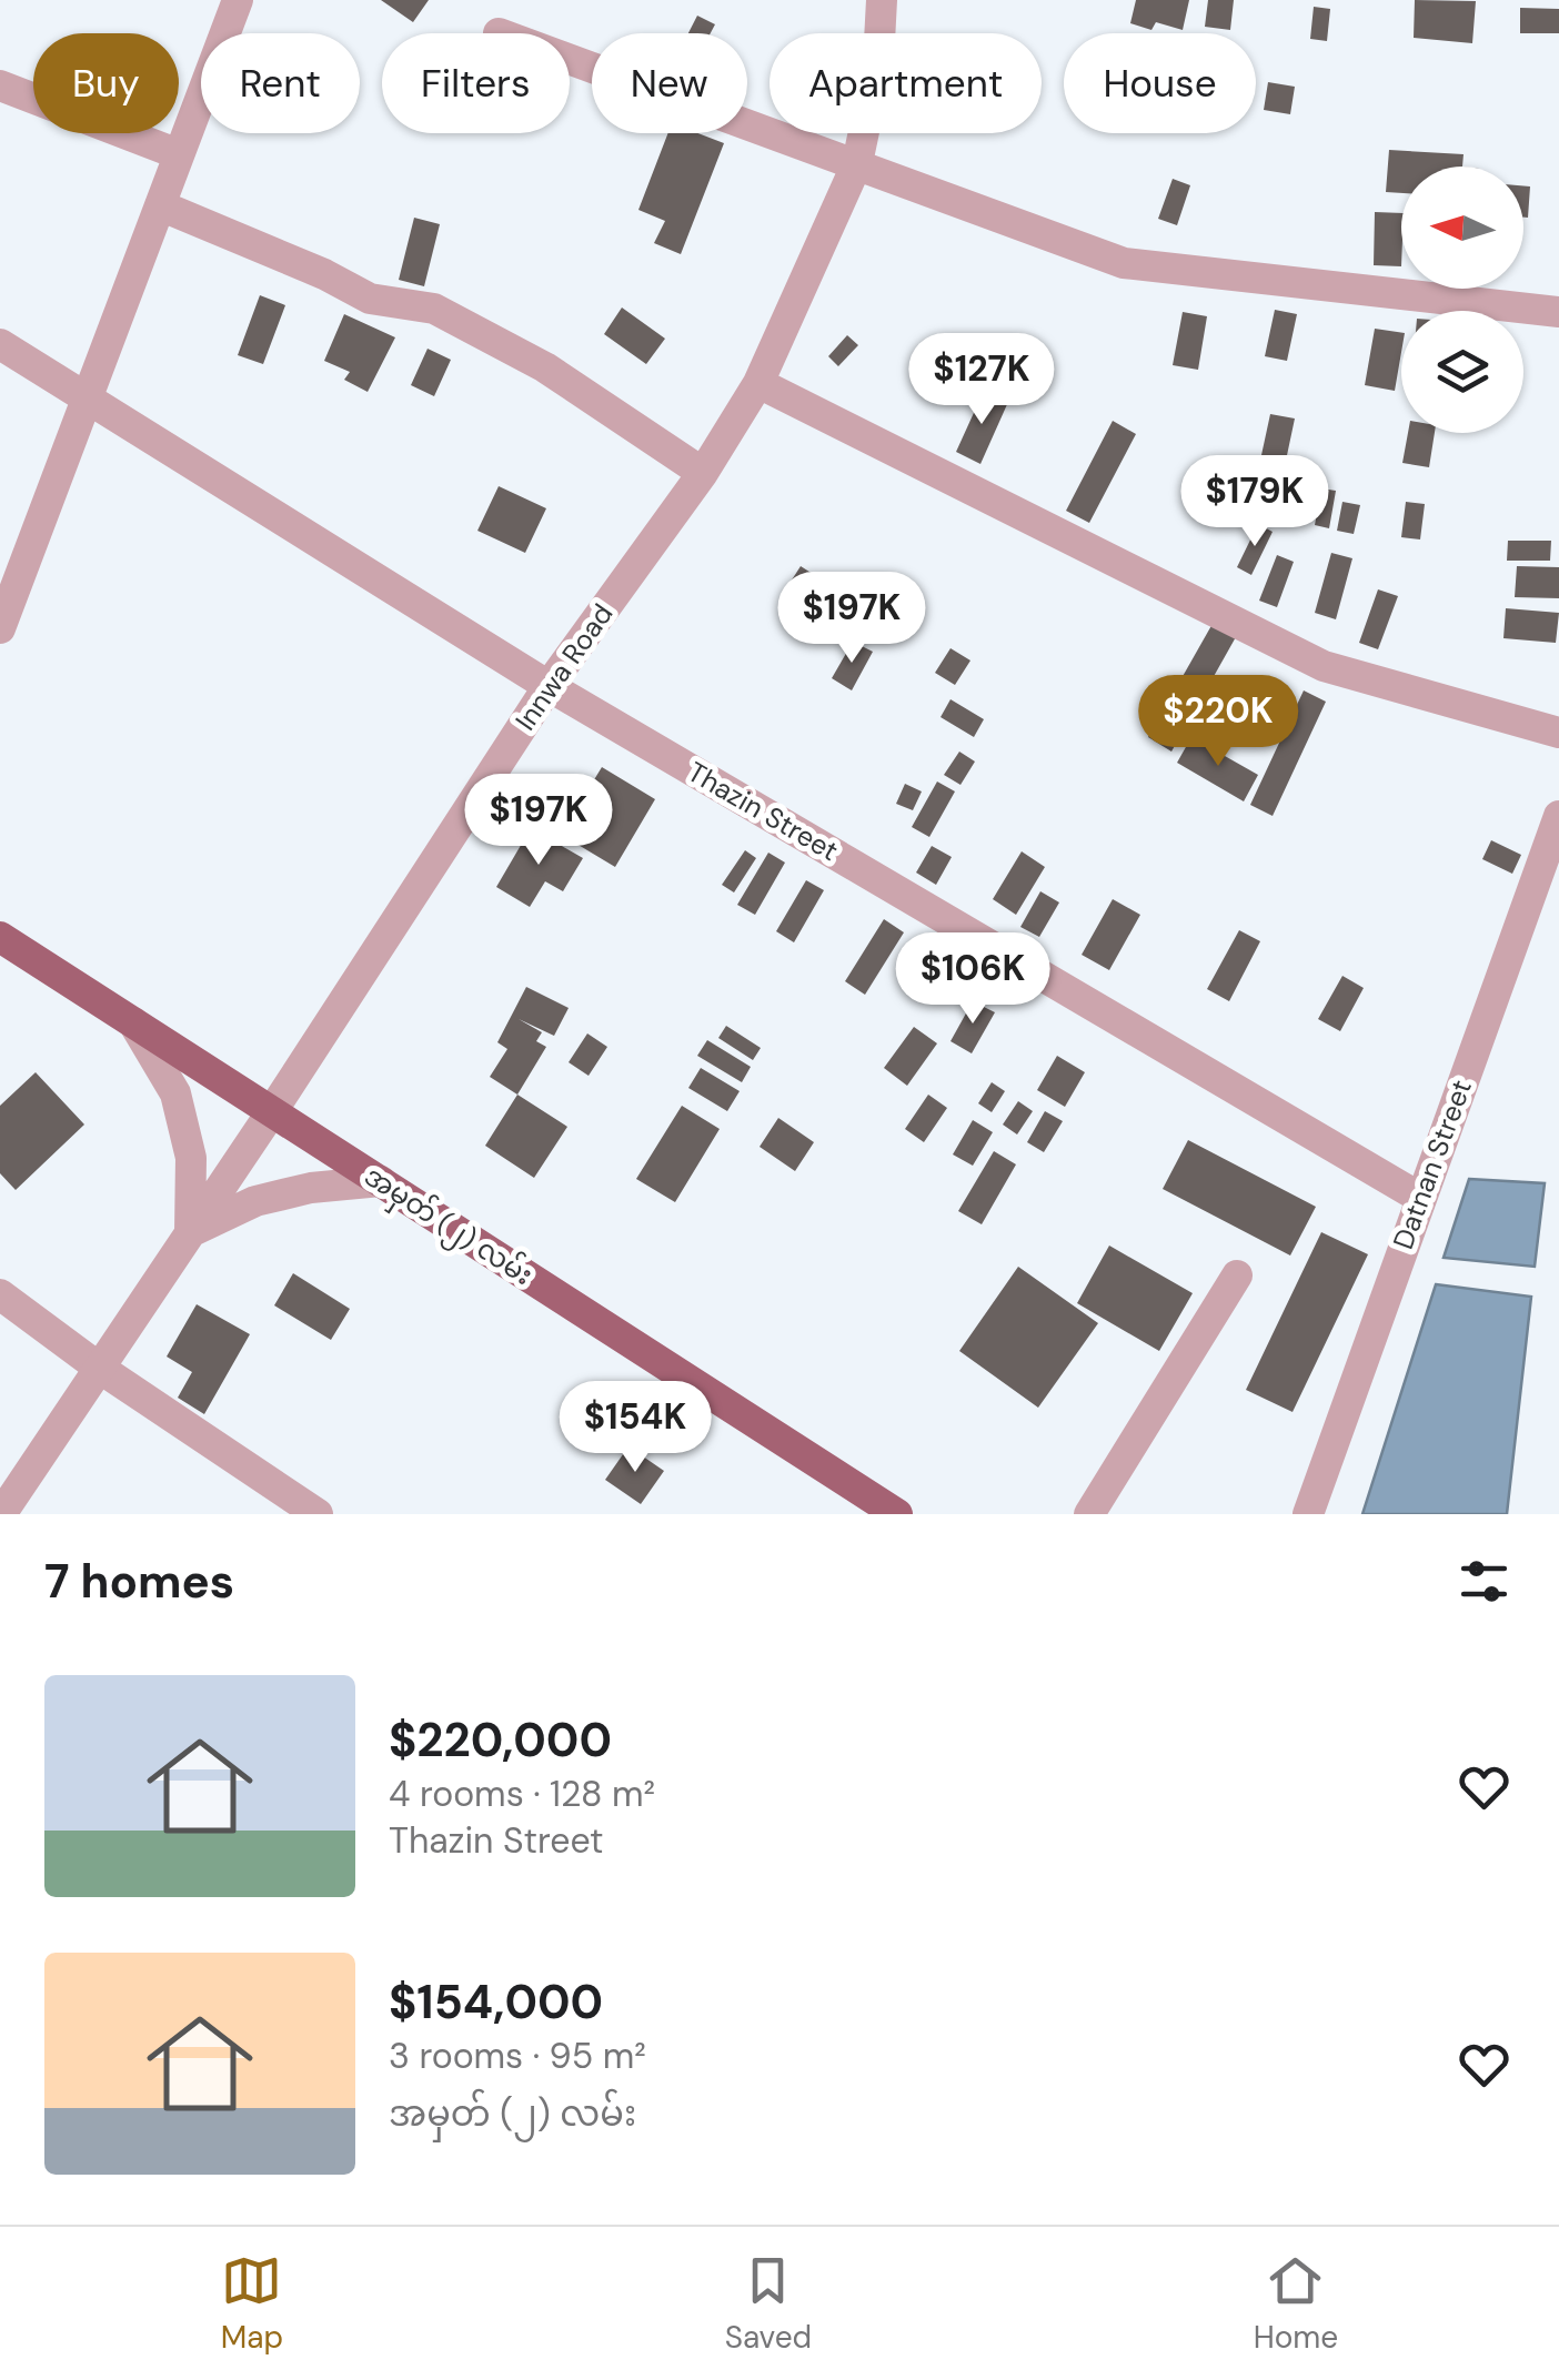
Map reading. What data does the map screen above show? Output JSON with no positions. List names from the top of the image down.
{
  "streets": {
    "main road": ["အမှတ် (၂) လမ်း"],
    "street": ["Innwa Road", "Thazin Street", "Datnan Street"]
  },
  "crossings": [
    ["Innwa Road", "Thazin Street"],
    ["Innwa Road", "အမှတ် (၂) လမ်း"],
    ["Thazin Street", "Datnan Street"]
  ],
  "north": "left",
  "page": {
    "chip": [
      "Buy",
      "Rent",
      "Filters",
      "New",
      "Apartment",
      "House"
    ],
    "price": [
      "$127K",
      "$179K",
      "$197K",
      "$220K",
      "$197K",
      "$106K",
      "$154K"
    ],
    "heading": "7 homes",
    "list": [
      {
        "name": "$220,000",
        "note": "4 rooms · 128 m² · Thazin Street"
      },
      {
        "name": "$154,000",
        "note": "3 rooms · 95 m² · အမှတ် (၂) လမ်း"
      }
    ],
    "tabs": ["Map", "Saved", "Home"]
  }
}
